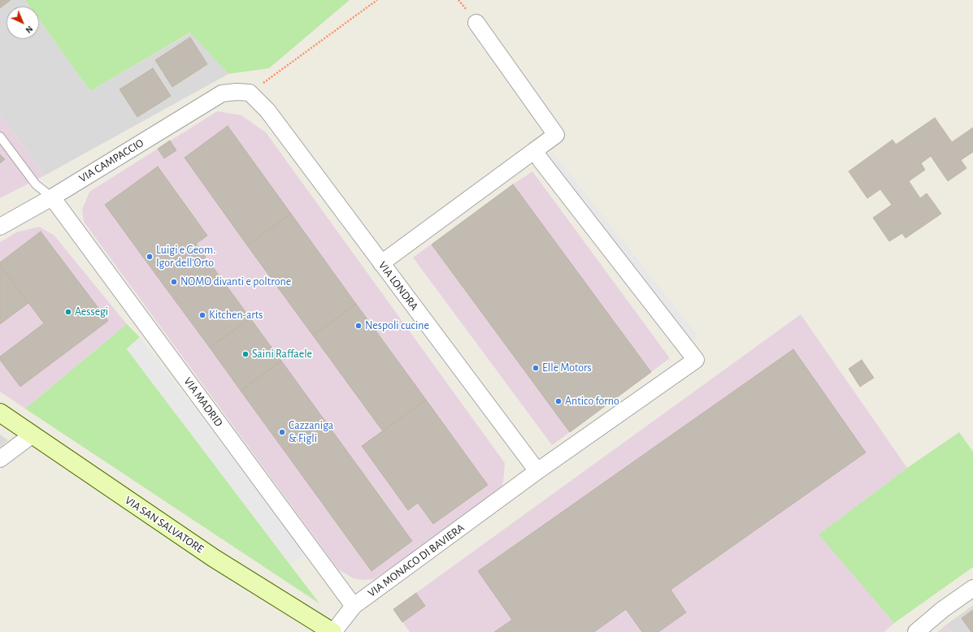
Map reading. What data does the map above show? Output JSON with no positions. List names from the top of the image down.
{
  "streets": {
    "street": [
      "VIA CAMPACCIO",
      "VIA LONDRA",
      "VIA MADRID",
      "VIA SAN SALVATORE",
      "VIA MONACO DI BAVIERA"
    ]
  },
  "crossings": [
    ["VIA CAMPACCIO", "VIA LONDRA"],
    ["VIA CAMPACCIO", "VIA MADRID"],
    ["VIA LONDRA", "VIA MONACO DI BAVIERA"],
    ["VIA MADRID", "VIA MONACO DI BAVIERA"],
    ["VIA SAN SALVATORE", "VIA MONACO DI BAVIERA"]
  ],
  "places": [
    "Luigi e Geom. Igor dell'Orto",
    "NOMO divanti e poltrone",
    "Aessegi",
    "Kitchen-arts",
    "Nespoli cucine",
    "Saini Raffaele",
    "Elle Motors",
    "Antico forno",
    "Cazzaniga & Figli"
  ],
  "north": "bottom right"
}
